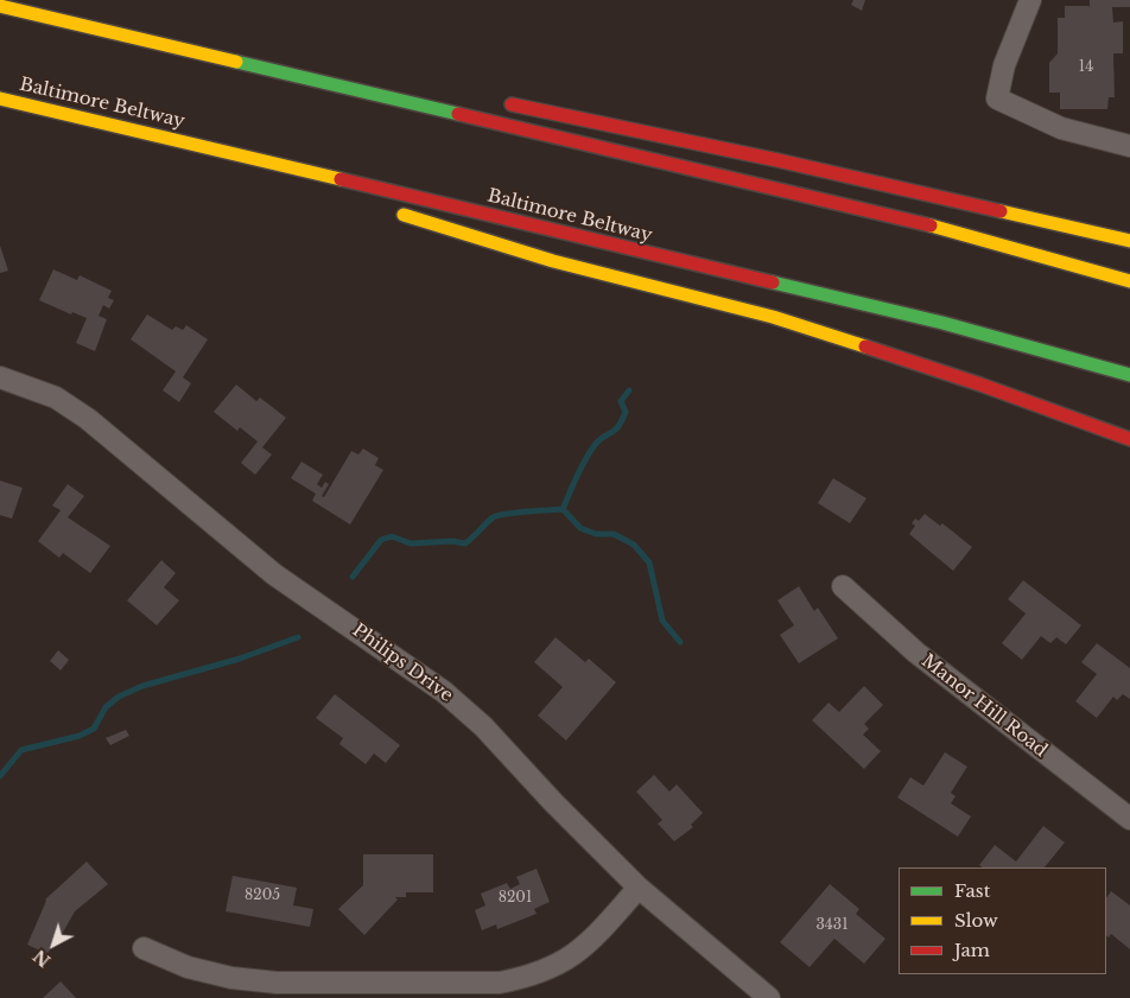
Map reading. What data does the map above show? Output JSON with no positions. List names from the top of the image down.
{
  "streets": {
    "highway": ["Baltimore Beltway"],
    "street": ["Philips Drive", "Manor Hill Road"]
  },
  "house_numbers": [
    "14",
    "8205",
    "8201",
    "3431"
  ],
  "legend": ["Fast", "Slow", "Jam"],
  "north": "bottom left"
}
